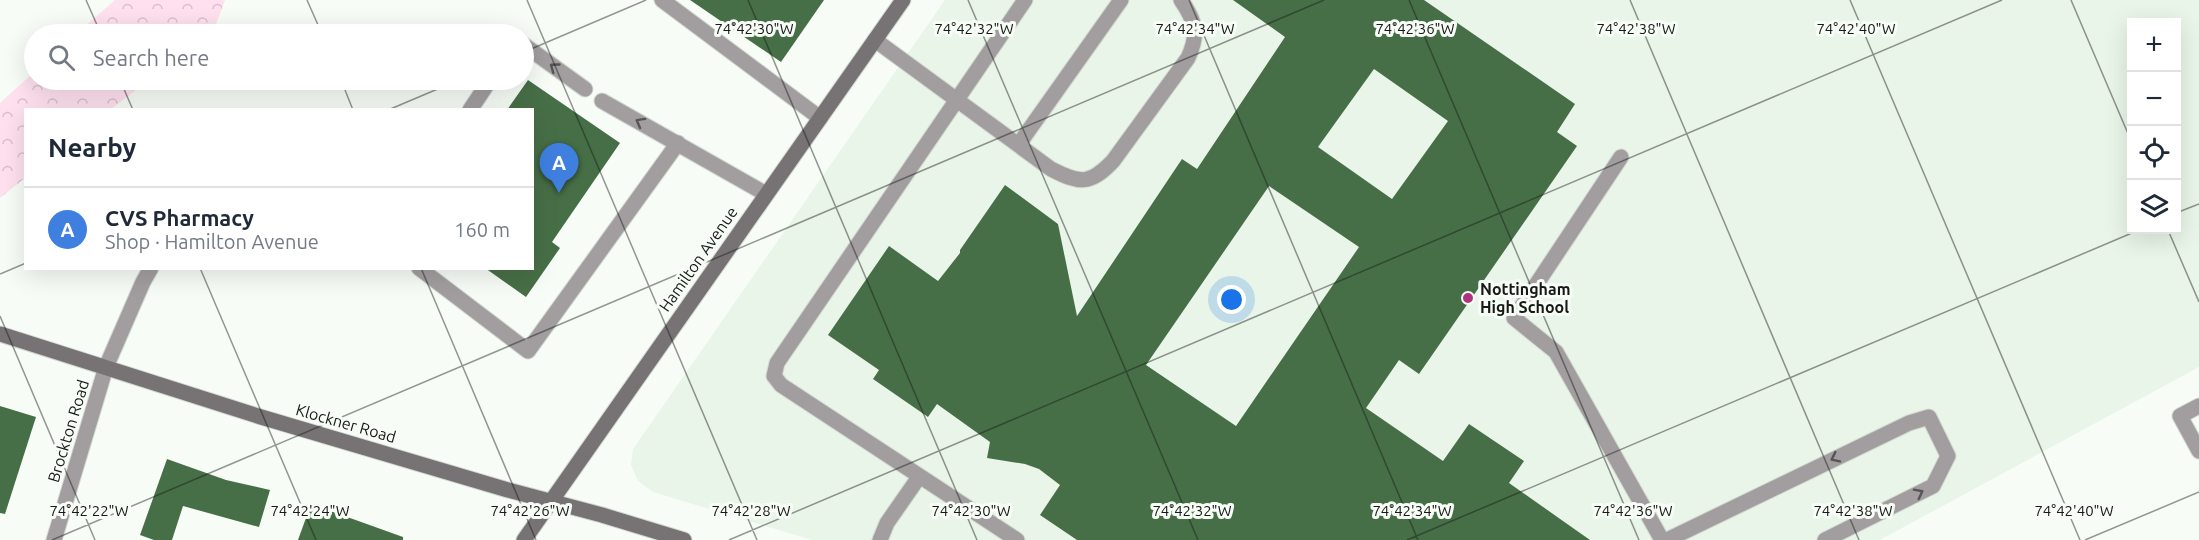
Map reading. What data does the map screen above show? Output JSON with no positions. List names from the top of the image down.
{
  "streets": {
    "main road": ["Hamilton Avenue", "Klockner Road"],
    "street": ["Brockton Road"]
  },
  "crossings": [
    ["Hamilton Avenue", "Klockner Road"],
    ["Klockner Road", "Brockton Road"]
  ],
  "places": ["Nottingham High School"],
  "page": {
    "map_buttons": ["+", "−"],
    "search": "Search here",
    "heading": "Nearby",
    "pins": "A",
    "list": [
      {
        "mark": "A",
        "name": "CVS Pharmacy",
        "note": "Shop · Hamilton Avenue",
        "value": "160 m"
      }
    ]
  },
  "coordinates": [
    "74°42'30\"W",
    "74°42'32\"W",
    "74°42'34\"W",
    "74°42'36\"W",
    "74°42'38\"W",
    "74°42'40\"W",
    "74°42'22\"W",
    "74°42'24\"W",
    "74°42'26\"W",
    "74°42'28\"W"
  ]
}
